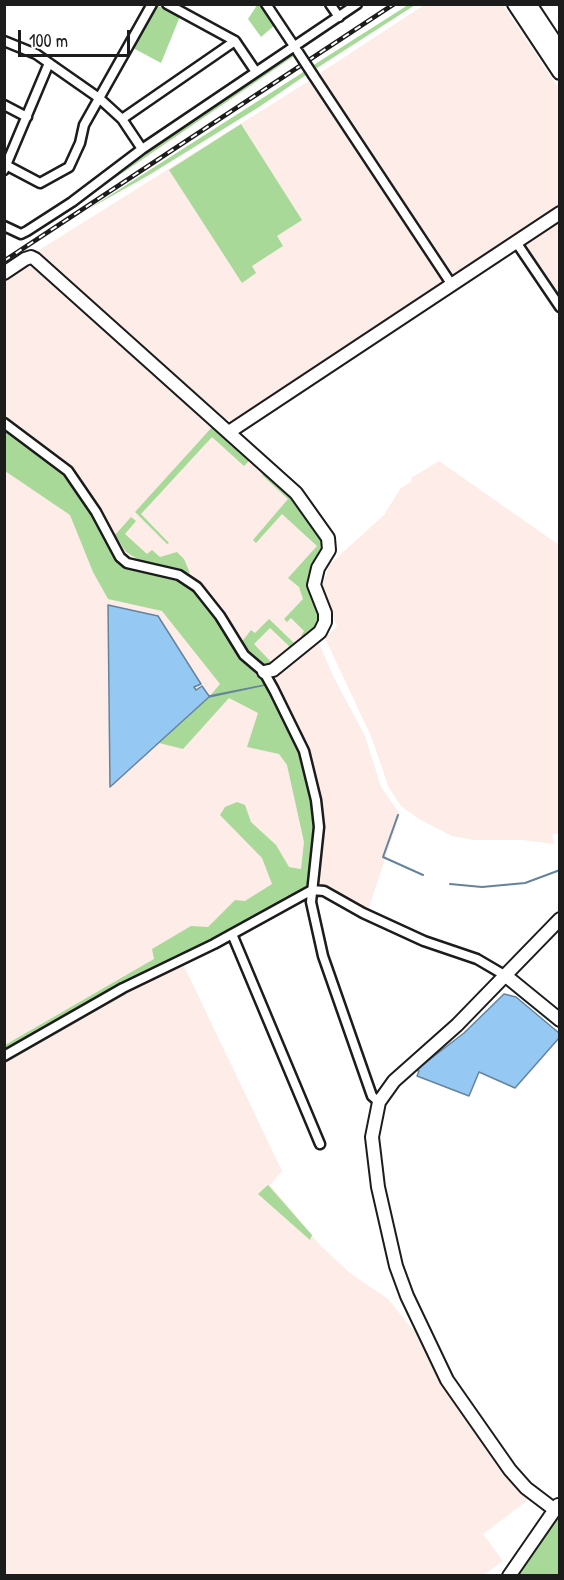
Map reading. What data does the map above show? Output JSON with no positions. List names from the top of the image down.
{
  "scale_bar": "100 m"
}
